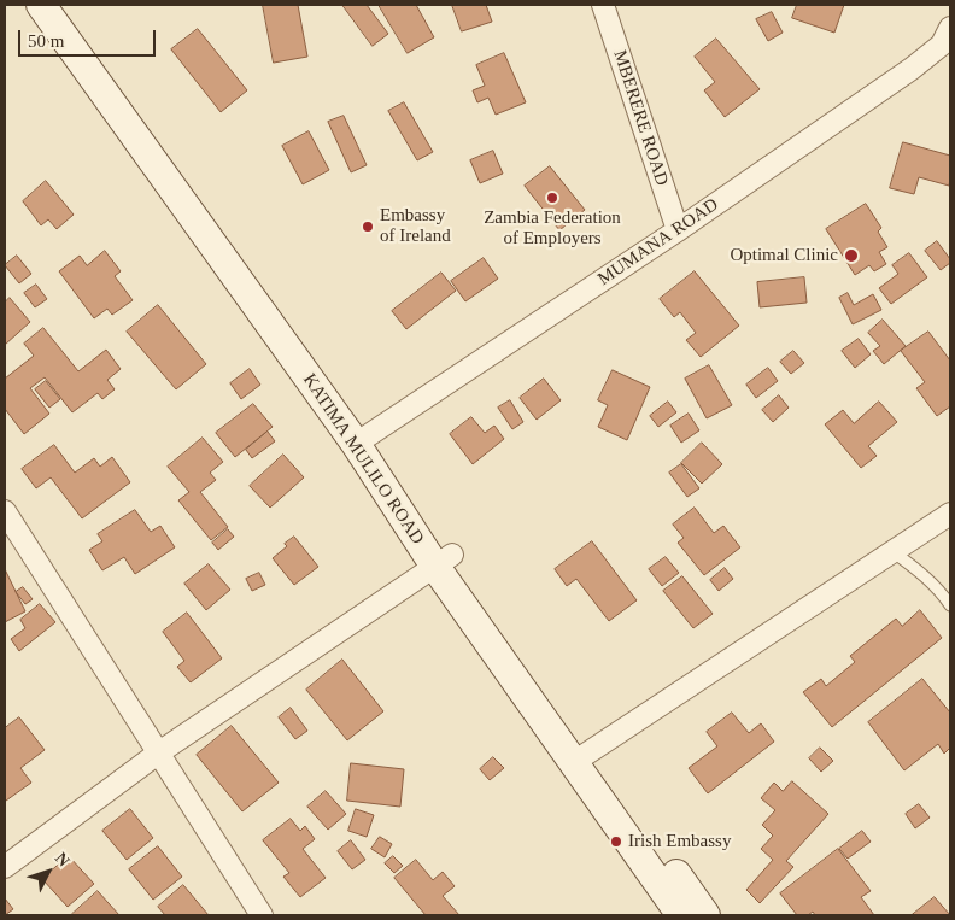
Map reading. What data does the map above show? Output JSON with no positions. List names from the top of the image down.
{
  "streets": {
    "main road": ["KATIMA MULILO ROAD"],
    "street": ["MBERERE ROAD", "MUMANA ROAD"]
  },
  "crossings": [
    ["MBERERE ROAD", "MUMANA ROAD"],
    ["MUMANA ROAD", "KATIMA MULILO ROAD"]
  ],
  "places": [
    "Zambia Federation of Employers",
    "Embassy of Ireland",
    "Optimal Clinic",
    "Irish Embassy"
  ],
  "scale_bar": "50 m",
  "north": "top right"
}
